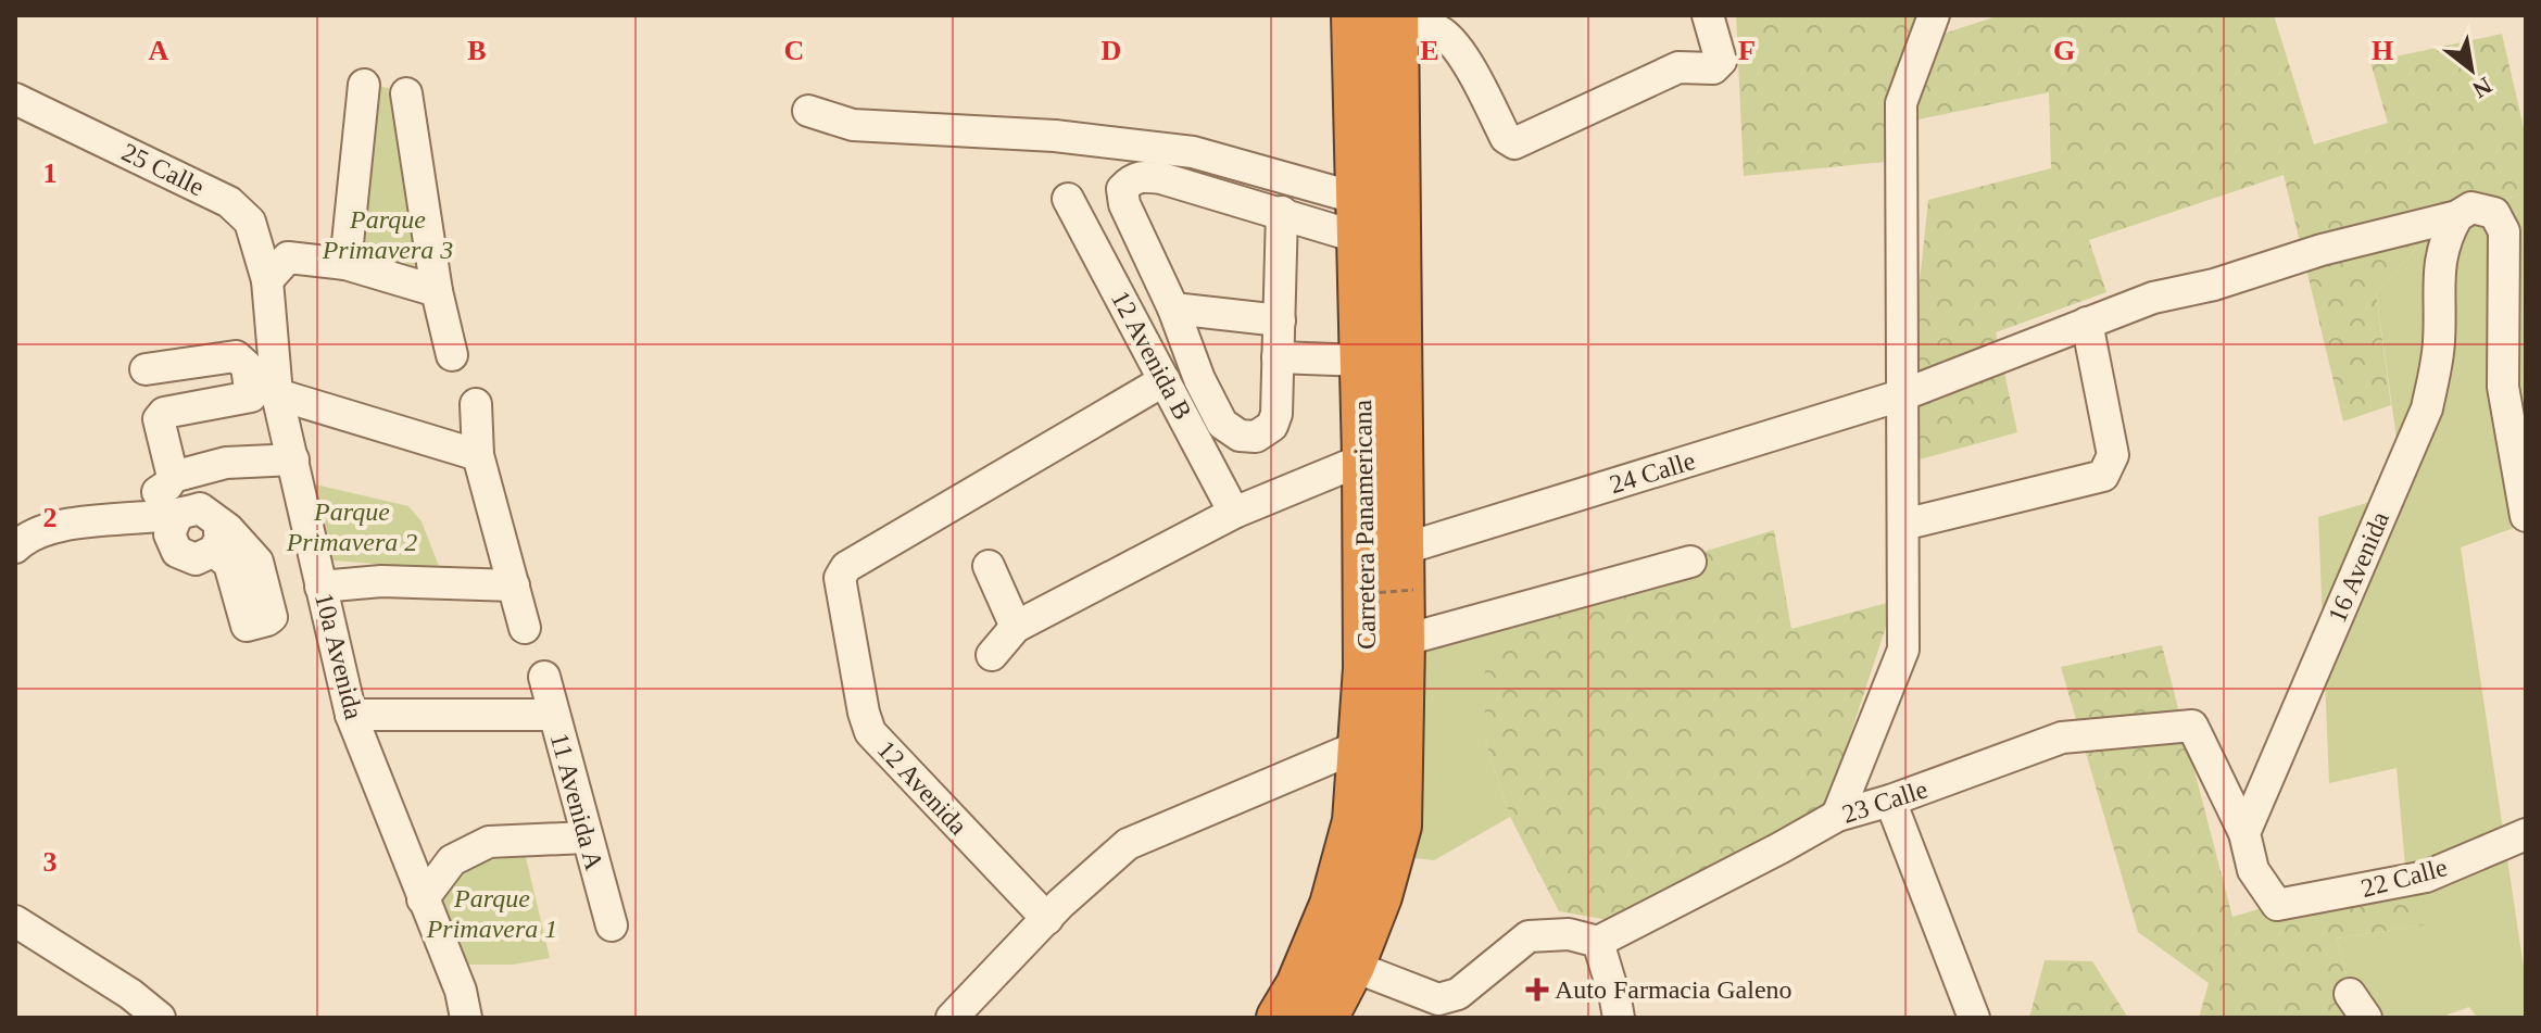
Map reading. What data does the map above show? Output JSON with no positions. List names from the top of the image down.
{
  "streets": {
    "highway": ["Carretera Panamericana"],
    "street": [
      "25 Calle",
      "12 Avenida B",
      "24 Calle",
      "16 Avenida",
      "10a Avenida",
      "12 Avenida",
      "11 Avenida A",
      "23 Calle",
      "22 Calle"
    ]
  },
  "crossings": [
    ["25 Calle", "10a Avenida"],
    ["12 Avenida B", "12 Avenida"],
    ["24 Calle", "Carretera Panamericana"],
    ["24 Calle", "16 Avenida"],
    ["16 Avenida", "23 Calle"],
    ["16 Avenida", "22 Calle"],
    ["23 Calle", "22 Calle"]
  ],
  "parks": ["Parque Primavera 3", "Parque Primavera 2", "Parque Primavera 1"],
  "places": {
    "health": ["Auto Farmacia Galeno"]
  },
  "north": "bottom right",
  "grid": {
    "columns": [
      "A",
      "B",
      "C",
      "D",
      "E",
      "F",
      "G",
      "H"
    ],
    "rows": ["1", "2", "3"]
  }
}
